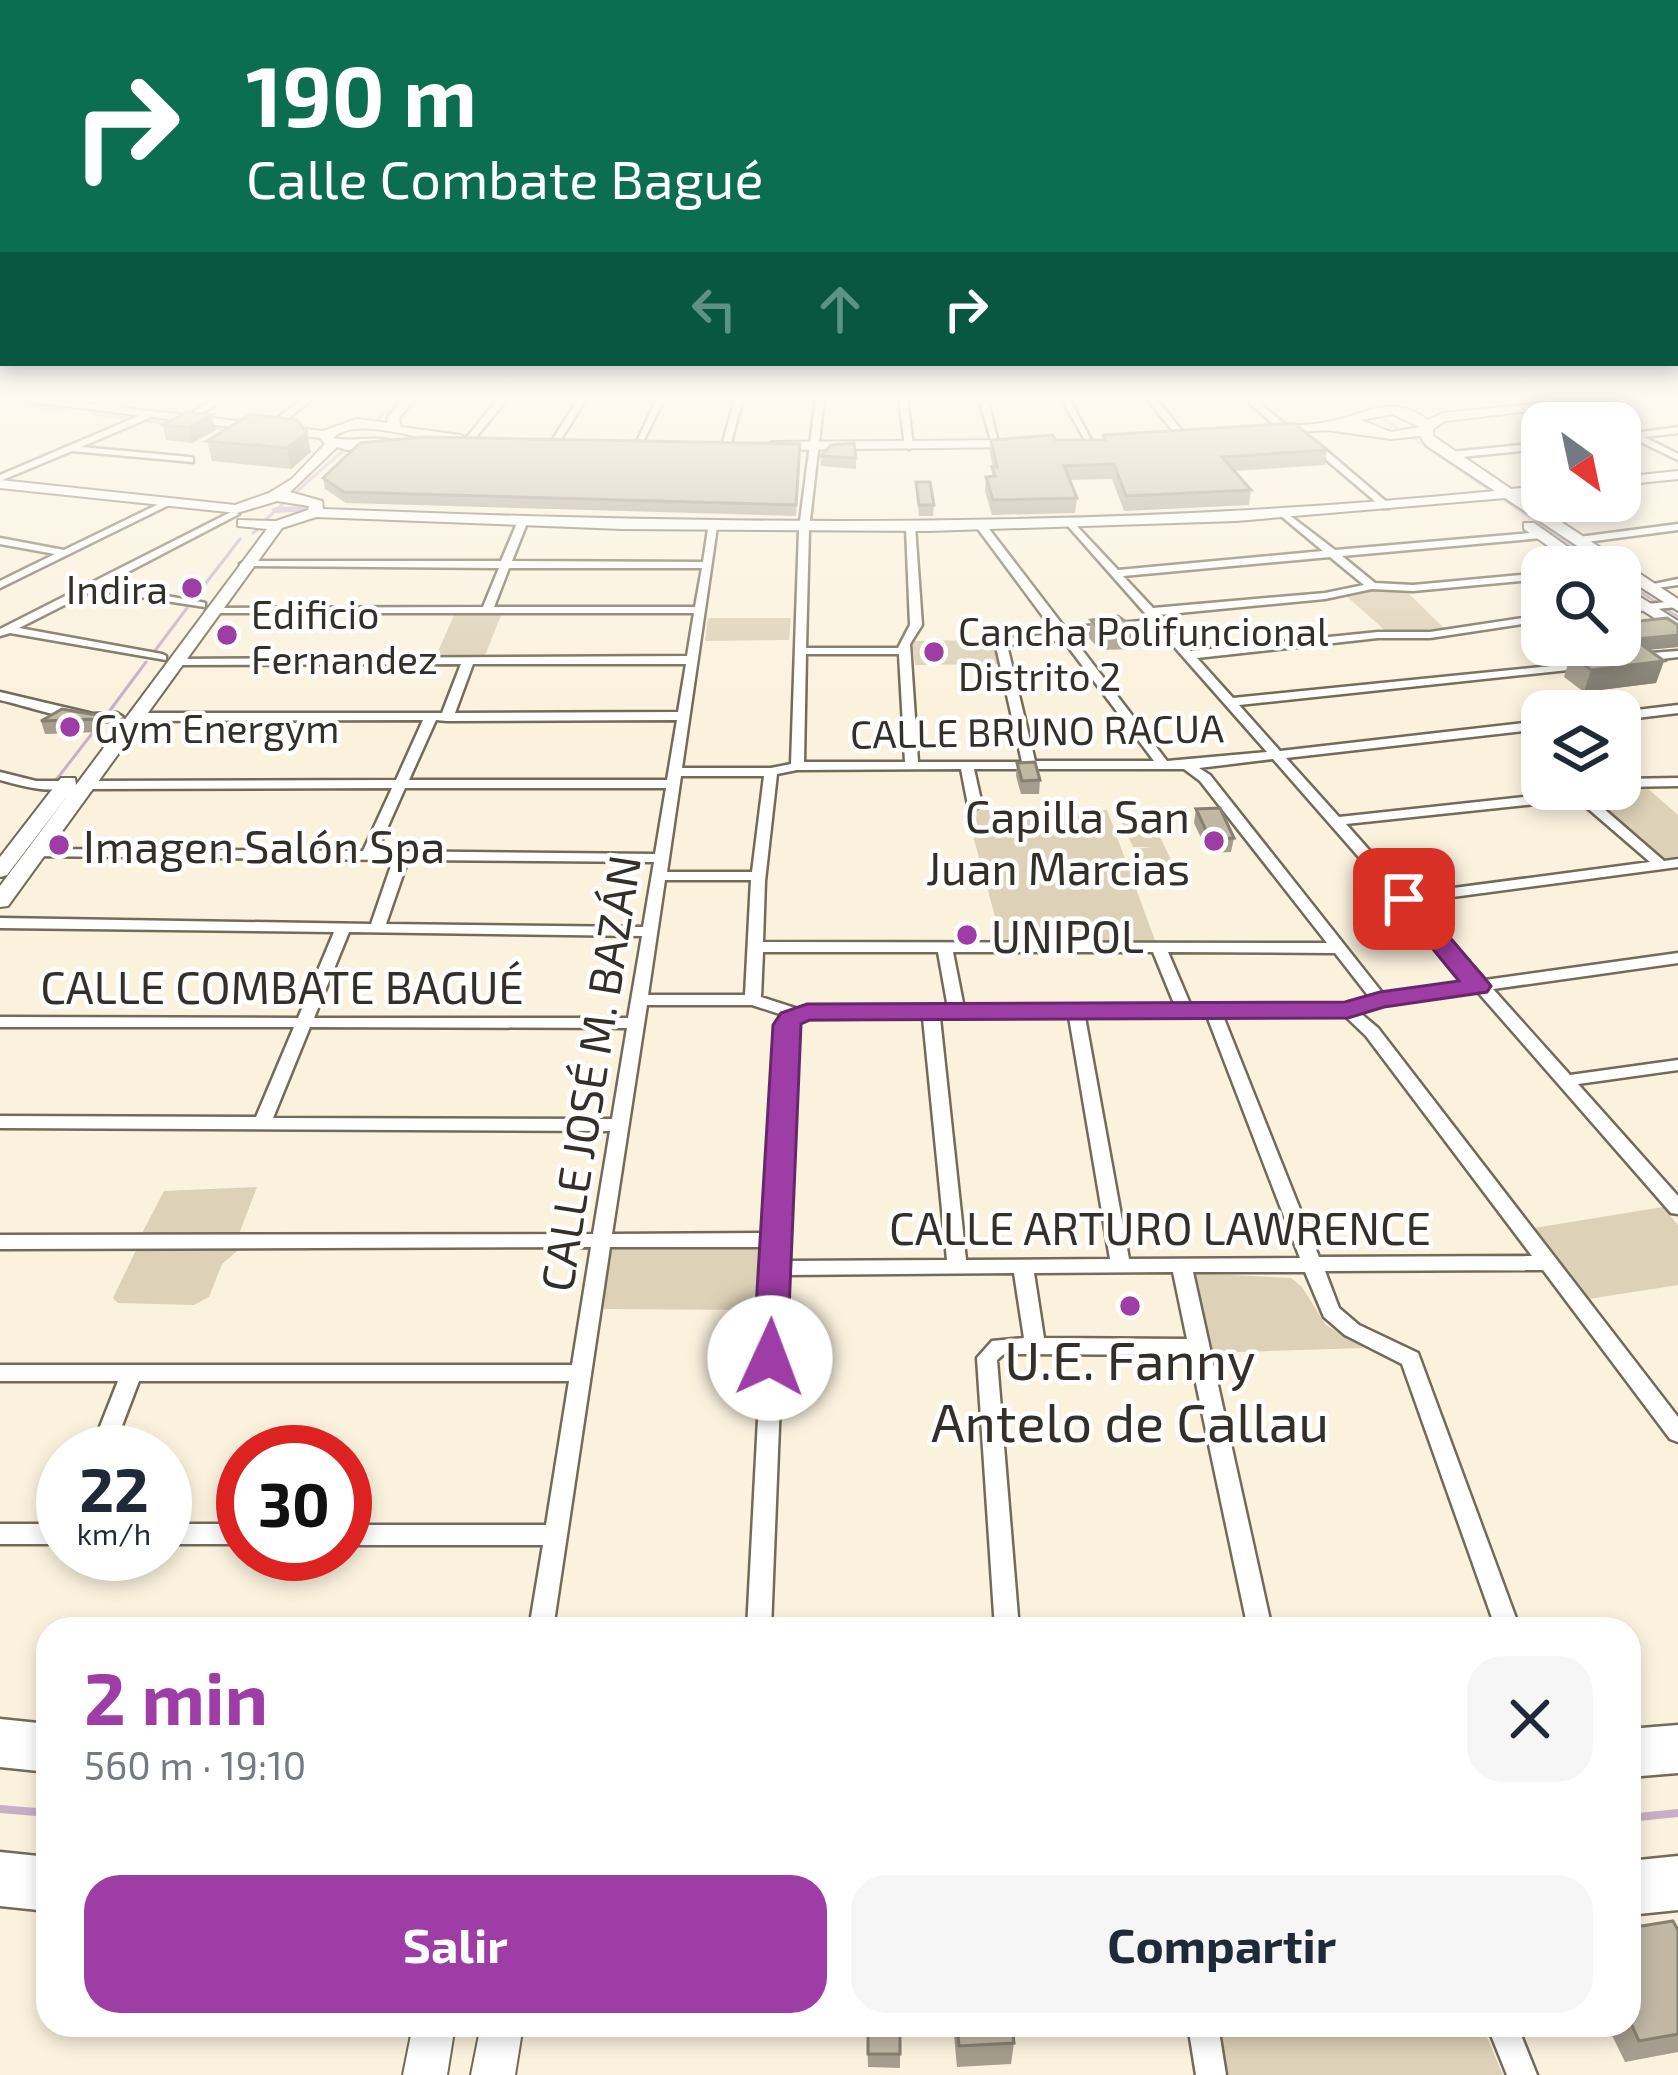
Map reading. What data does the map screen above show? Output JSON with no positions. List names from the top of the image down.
{
  "streets": {
    "street": [
      "CALLE BRUNO RACUA",
      "CALLE COMBATE BAGUÉ",
      "CALLE JOSÉ M. BAZÁN",
      "CALLE ARTURO LAWRENCE"
    ]
  },
  "crossings": [
    ["CALLE BRUNO RACUA", "CALLE JOSÉ M. BAZÁN"],
    ["CALLE COMBATE BAGUÉ", "CALLE JOSÉ M. BAZÁN"]
  ],
  "places": [
    "Indira",
    "Edificio Fernandez",
    "Cancha Polifuncional Distrito 2",
    "Gym Energym",
    "Capilla San Juan Marcias",
    "Imagen Salón Spa",
    "UNIPOL",
    "U.E. Fanny Antelo de Callau"
  ],
  "north": "bottom right",
  "page": {
    "turn": ["190 m", "Calle Combate Bagué"],
    "speed": "22 km/h",
    "limit": "30",
    "heading": ["2 min", "560 m · 19:10"],
    "buttons": ["Salir", "Compartir"]
  }
}
